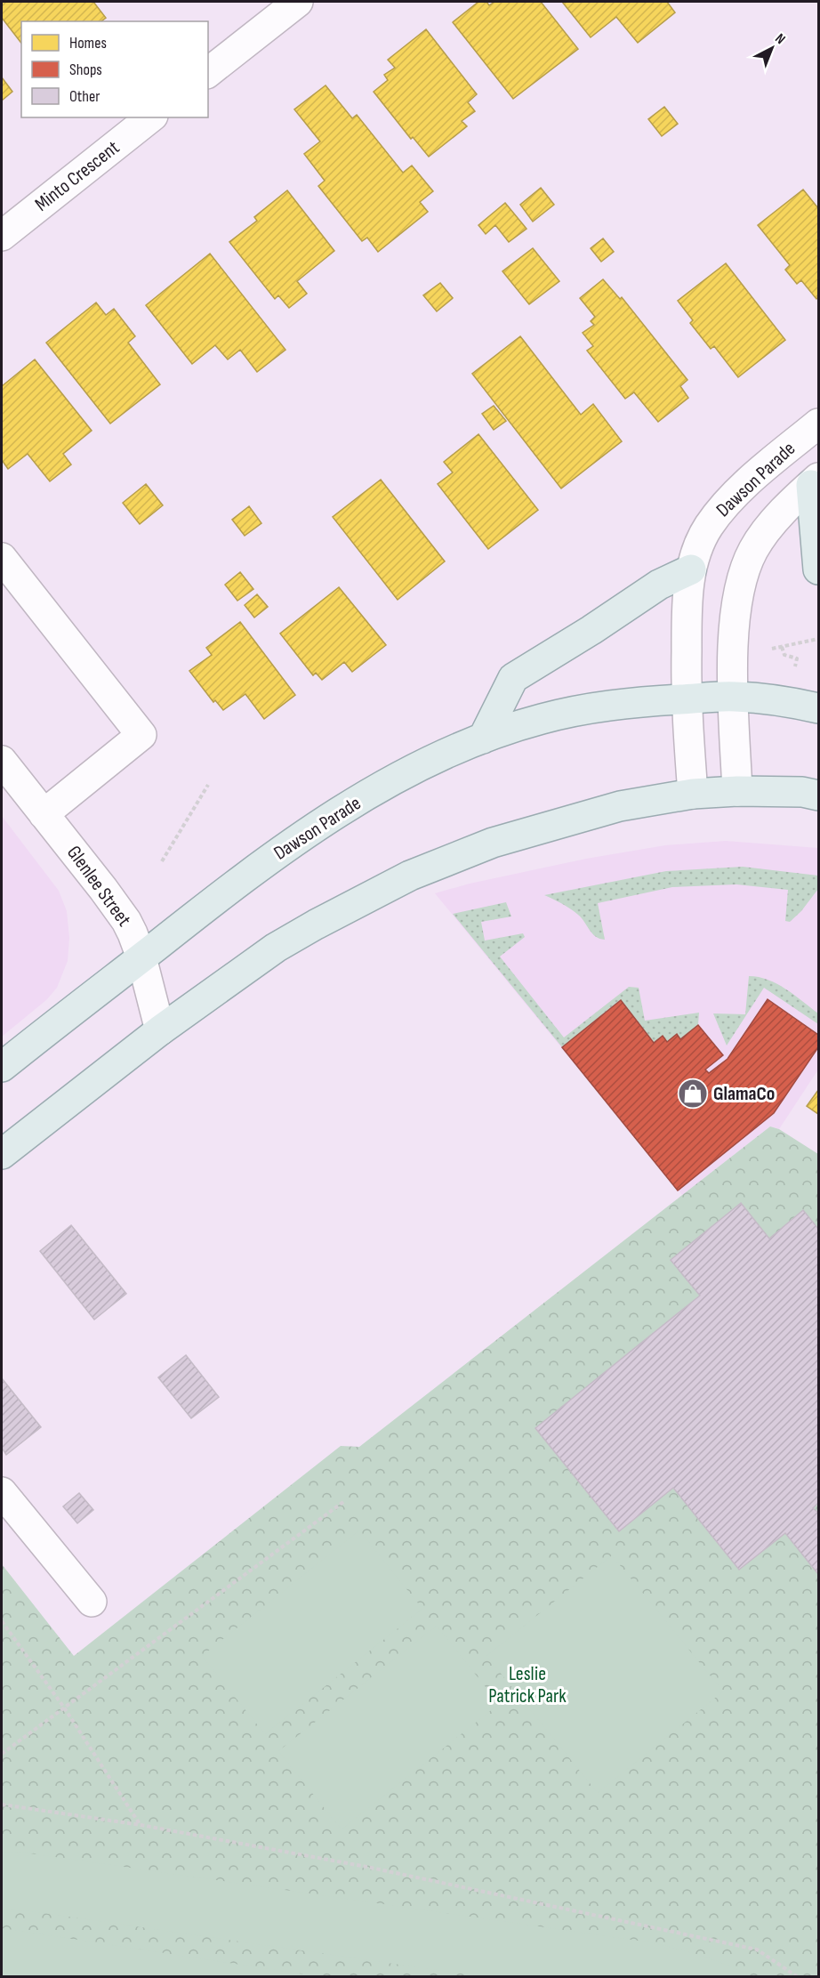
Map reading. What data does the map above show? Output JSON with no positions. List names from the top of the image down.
{
  "streets": {
    "main road": ["Dawson Parade"],
    "street": ["Minto Crescent", "Glenlee Street"]
  },
  "crossings": [
    ["Dawson Parade", "Glenlee Street"]
  ],
  "parks": ["Leslie Patrick Park"],
  "places": {
    "shop": ["GlamaCo"]
  },
  "legend": ["Homes", "Shops", "Other"],
  "north": "top right"
}
